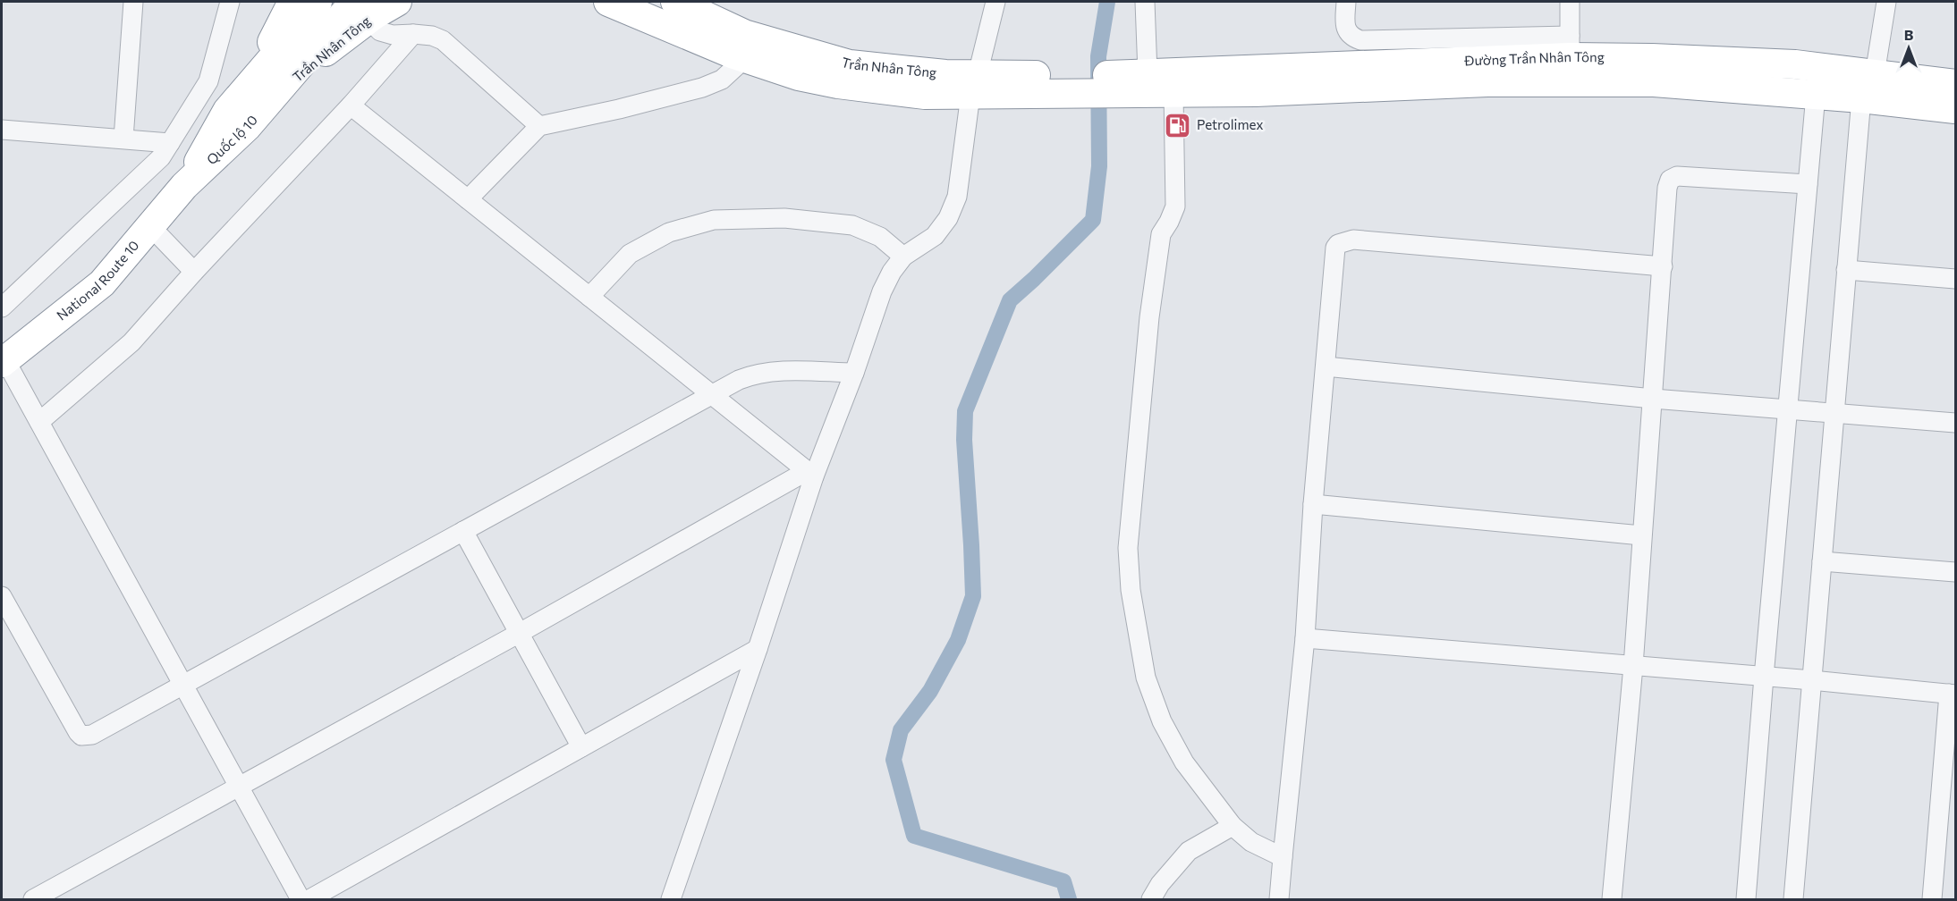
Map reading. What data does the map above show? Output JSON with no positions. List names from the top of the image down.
{
  "streets": {
    "highway": [
      "Trần Nhân Tông",
      "Đường Trần Nhân Tông",
      "Quốc lộ 10",
      "National Route 10"
    ]
  },
  "crossings": [
    ["Trần Nhân Tông", "Đường Trần Nhân Tông"],
    ["Trần Nhân Tông", "Quốc lộ 10"],
    ["Quốc lộ 10", "National Route 10"]
  ],
  "places": {
    "fuel station": ["Petrolimex"]
  },
  "north": "top"
}
